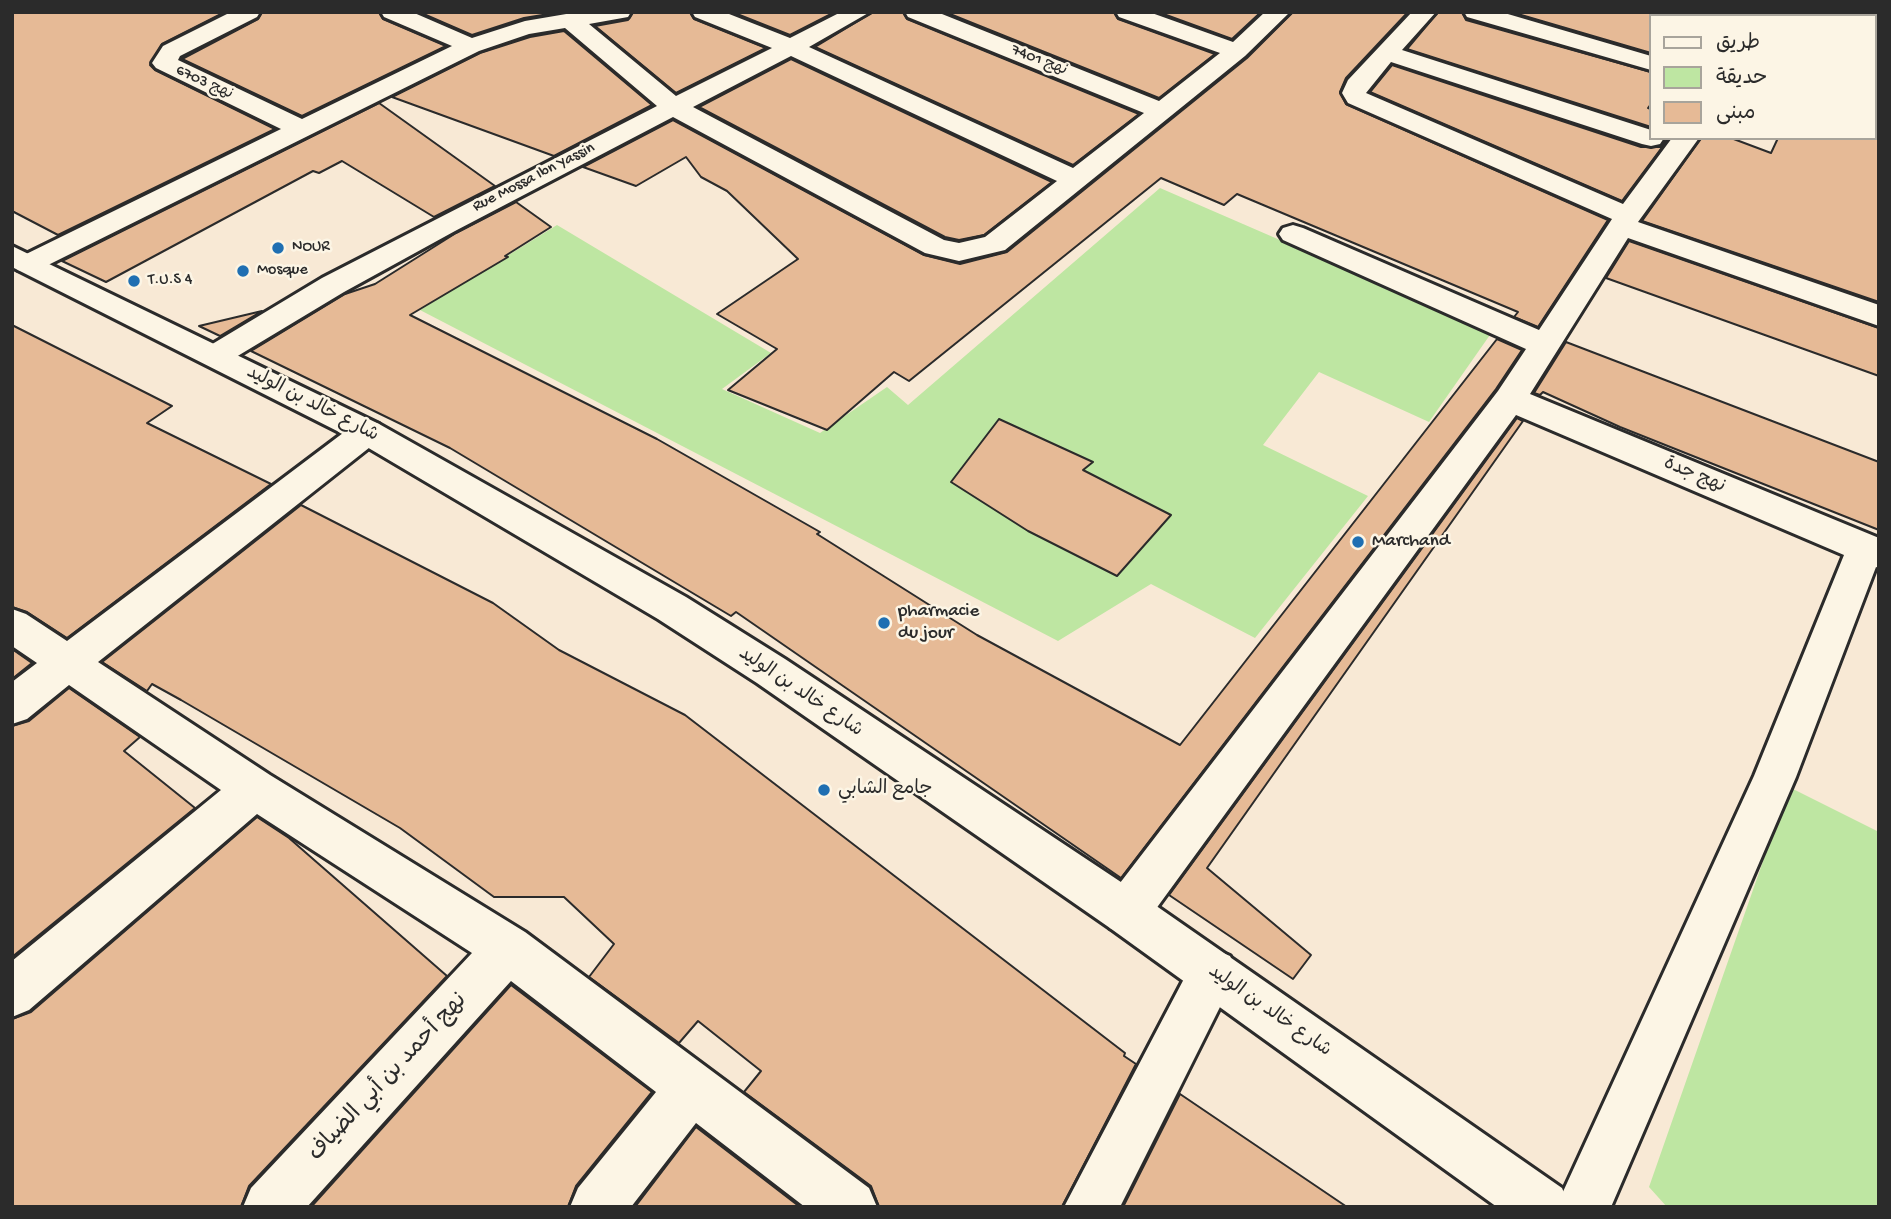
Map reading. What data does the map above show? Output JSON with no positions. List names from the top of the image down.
{
  "streets": {
    "street": [
      "نهج 7401",
      "نهج 6703",
      "Rue Mossa Ibn Yassin",
      "شارع خالد بن الوليد",
      "نهج جدة",
      "نهج أحمد بن أبي الضياف"
    ]
  },
  "crossings": [
    ["Rue Mossa Ibn Yassin", "شارع خالد بن الوليد"]
  ],
  "places": [
    "NOUR",
    "Mosque",
    "T.U.S 4",
    "Marchand",
    "pharmacie du jour",
    "جامع الشابي"
  ],
  "legend": ["طريق", "حديقة", "مبنى"]
}
